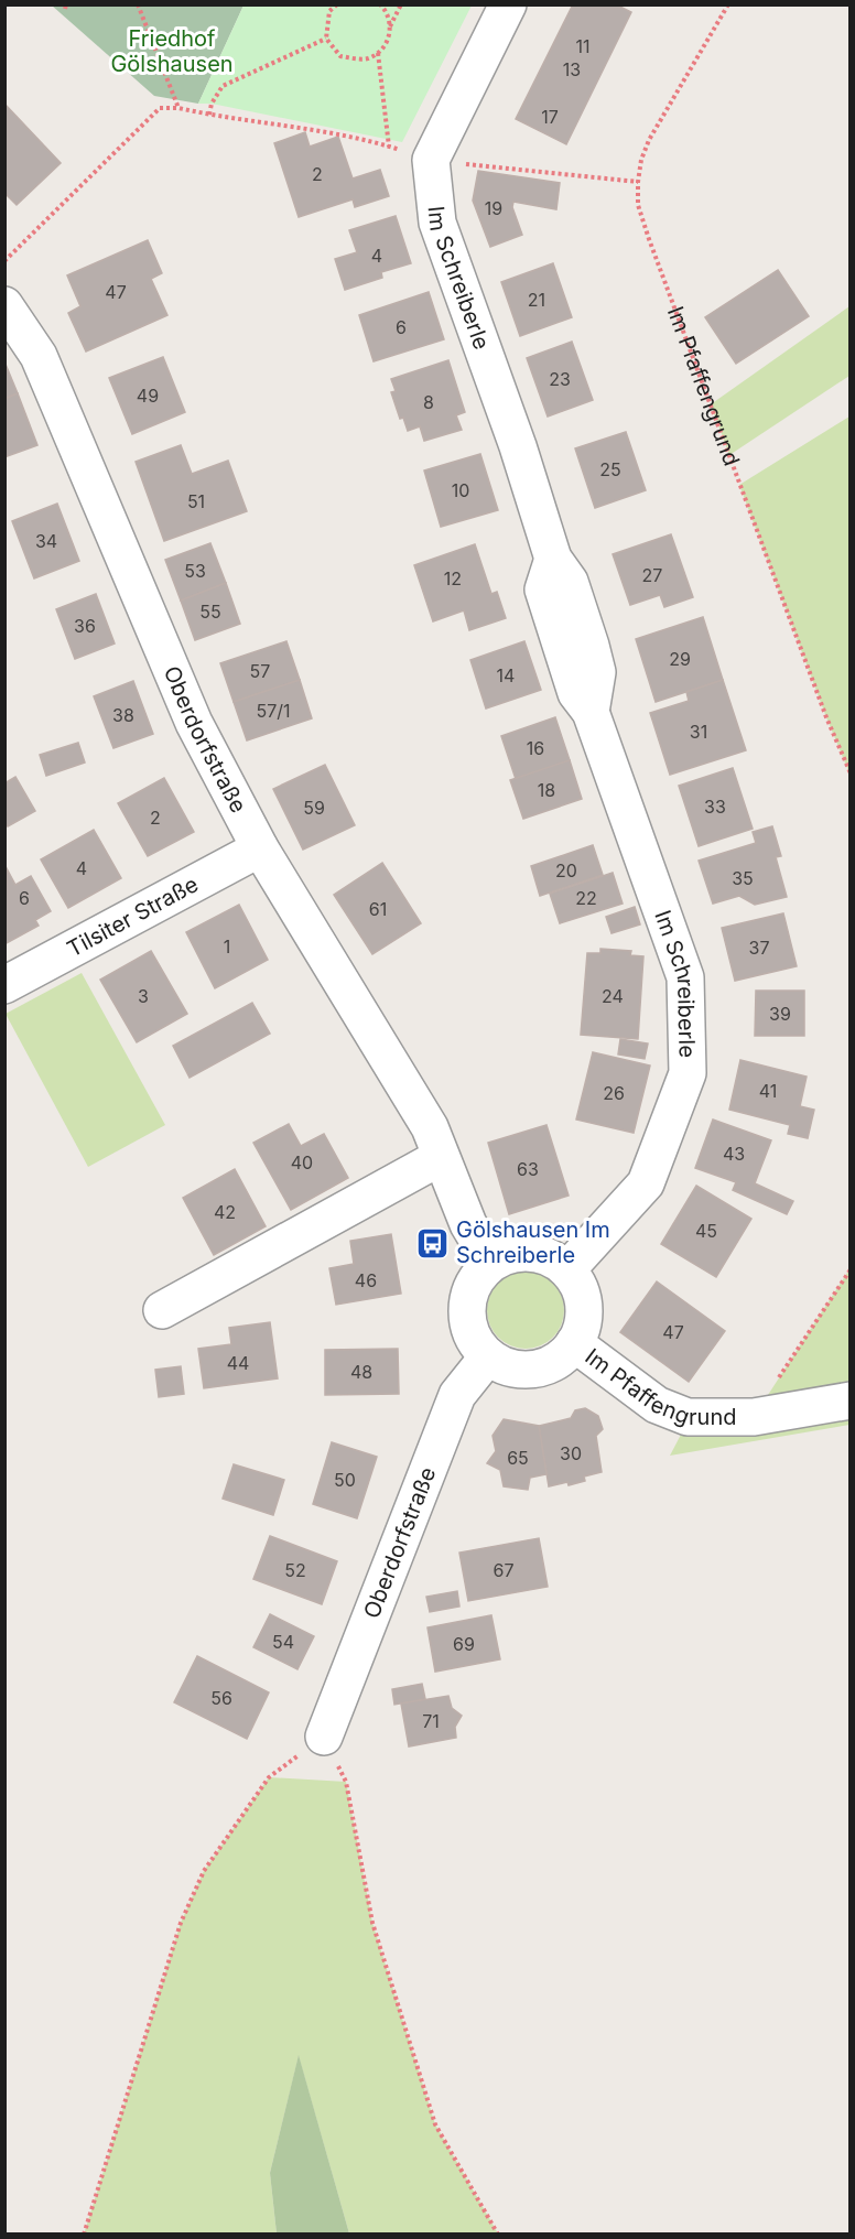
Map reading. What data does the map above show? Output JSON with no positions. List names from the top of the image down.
{
  "streets": {
    "street": [
      "Im Schreiberle",
      "Im Pfaffengrund",
      "Oberdorfstraße",
      "Tilsiter Straße"
    ]
  },
  "crossings": [
    ["Im Schreiberle", "Im Pfaffengrund"],
    ["Im Schreiberle", "Oberdorfstraße"],
    ["Im Pfaffengrund", "Oberdorfstraße"],
    ["Oberdorfstraße", "Tilsiter Straße"]
  ],
  "parks": ["Friedhof Gölshausen"],
  "places": {
    "bus stop": ["Gölshausen Im Schreiberle"]
  },
  "house_numbers": [
    "11",
    "13",
    "17",
    "2",
    "19",
    "4",
    "47",
    "21",
    "6",
    "23",
    "49",
    "8",
    "25",
    "10",
    "51",
    "34",
    "53",
    "27",
    "12",
    "55",
    "36",
    "29",
    "57",
    "14",
    "57/1",
    "38",
    "31",
    "16",
    "18",
    "33",
    "59",
    "2",
    "4",
    "20",
    "35",
    "6",
    "22",
    "61",
    "1",
    "37",
    "3",
    "24",
    "39",
    "41",
    "26",
    "43",
    "40",
    "63",
    "42",
    "45",
    "46",
    "47",
    "44",
    "48",
    "30",
    "65",
    "50",
    "52",
    "67",
    "54",
    "69",
    "56",
    "71"
  ]
}
